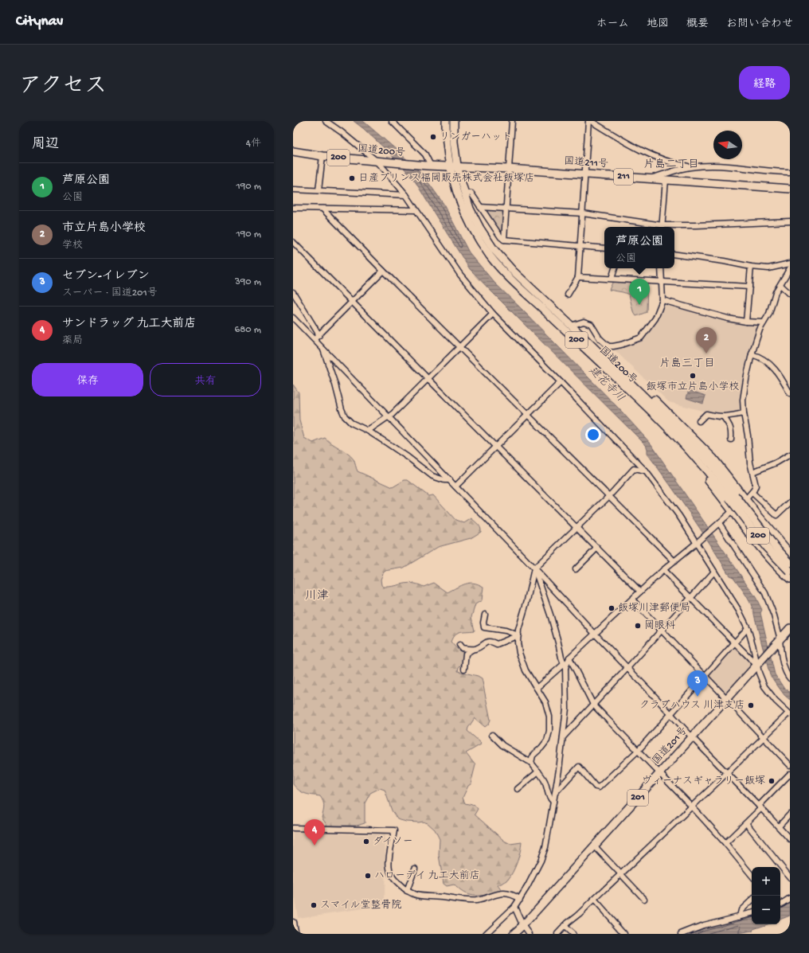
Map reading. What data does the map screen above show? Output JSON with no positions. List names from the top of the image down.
{
  "streets": {
    "highway": [
      "国道200号",
      "200",
      "国道211号",
      "211",
      "国道201号",
      "201"
    ]
  },
  "crossings": [
    ["国道200号", "200"],
    ["国道200号", "国道211号"],
    ["200", "国道211号"]
  ],
  "districts": ["片島二丁目", "片島三丁目", "川津"],
  "water": ["建花寺川"],
  "places": [
    "リンガーハット",
    "日産プリンス福岡販売株式会社飯塚店",
    "飯塚市立片島小学校",
    "飯塚川津郵便局",
    "岡眼科",
    "クラブハウス 川津支店",
    "ヴィーナスギャラリー飯塚",
    "ダイソー",
    "ハローデイ 九工大前店",
    "スマイル堂整骨院"
  ],
  "north": "left",
  "page": {
    "header": "Citynav",
    "nav": [
      "ホーム",
      "地図",
      "概要",
      "お問い合わせ"
    ],
    "title": "アクセス",
    "buttons": [
      "経路",
      ["保存", "共有"]
    ],
    "heading": ["周辺", "4件"],
    "list": [
      {
        "mark": "1",
        "name": "芦原公園",
        "note": "公園",
        "value": "190 m"
      },
      {
        "mark": "2",
        "name": "市立片島小学校",
        "note": "学校",
        "value": "190 m"
      },
      {
        "mark": "3",
        "name": "セブン-イレブン",
        "note": "スーパー · 国道201号",
        "value": "390 m"
      },
      {
        "mark": "4",
        "name": "サンドラッグ 九工大前店",
        "note": "薬局",
        "value": "680 m"
      }
    ],
    "popup": ["芦原公園", "公園"],
    "pins": [
      "1",
      "2",
      "3",
      "4"
    ],
    "map_buttons": ["+", "−"]
  }
}
